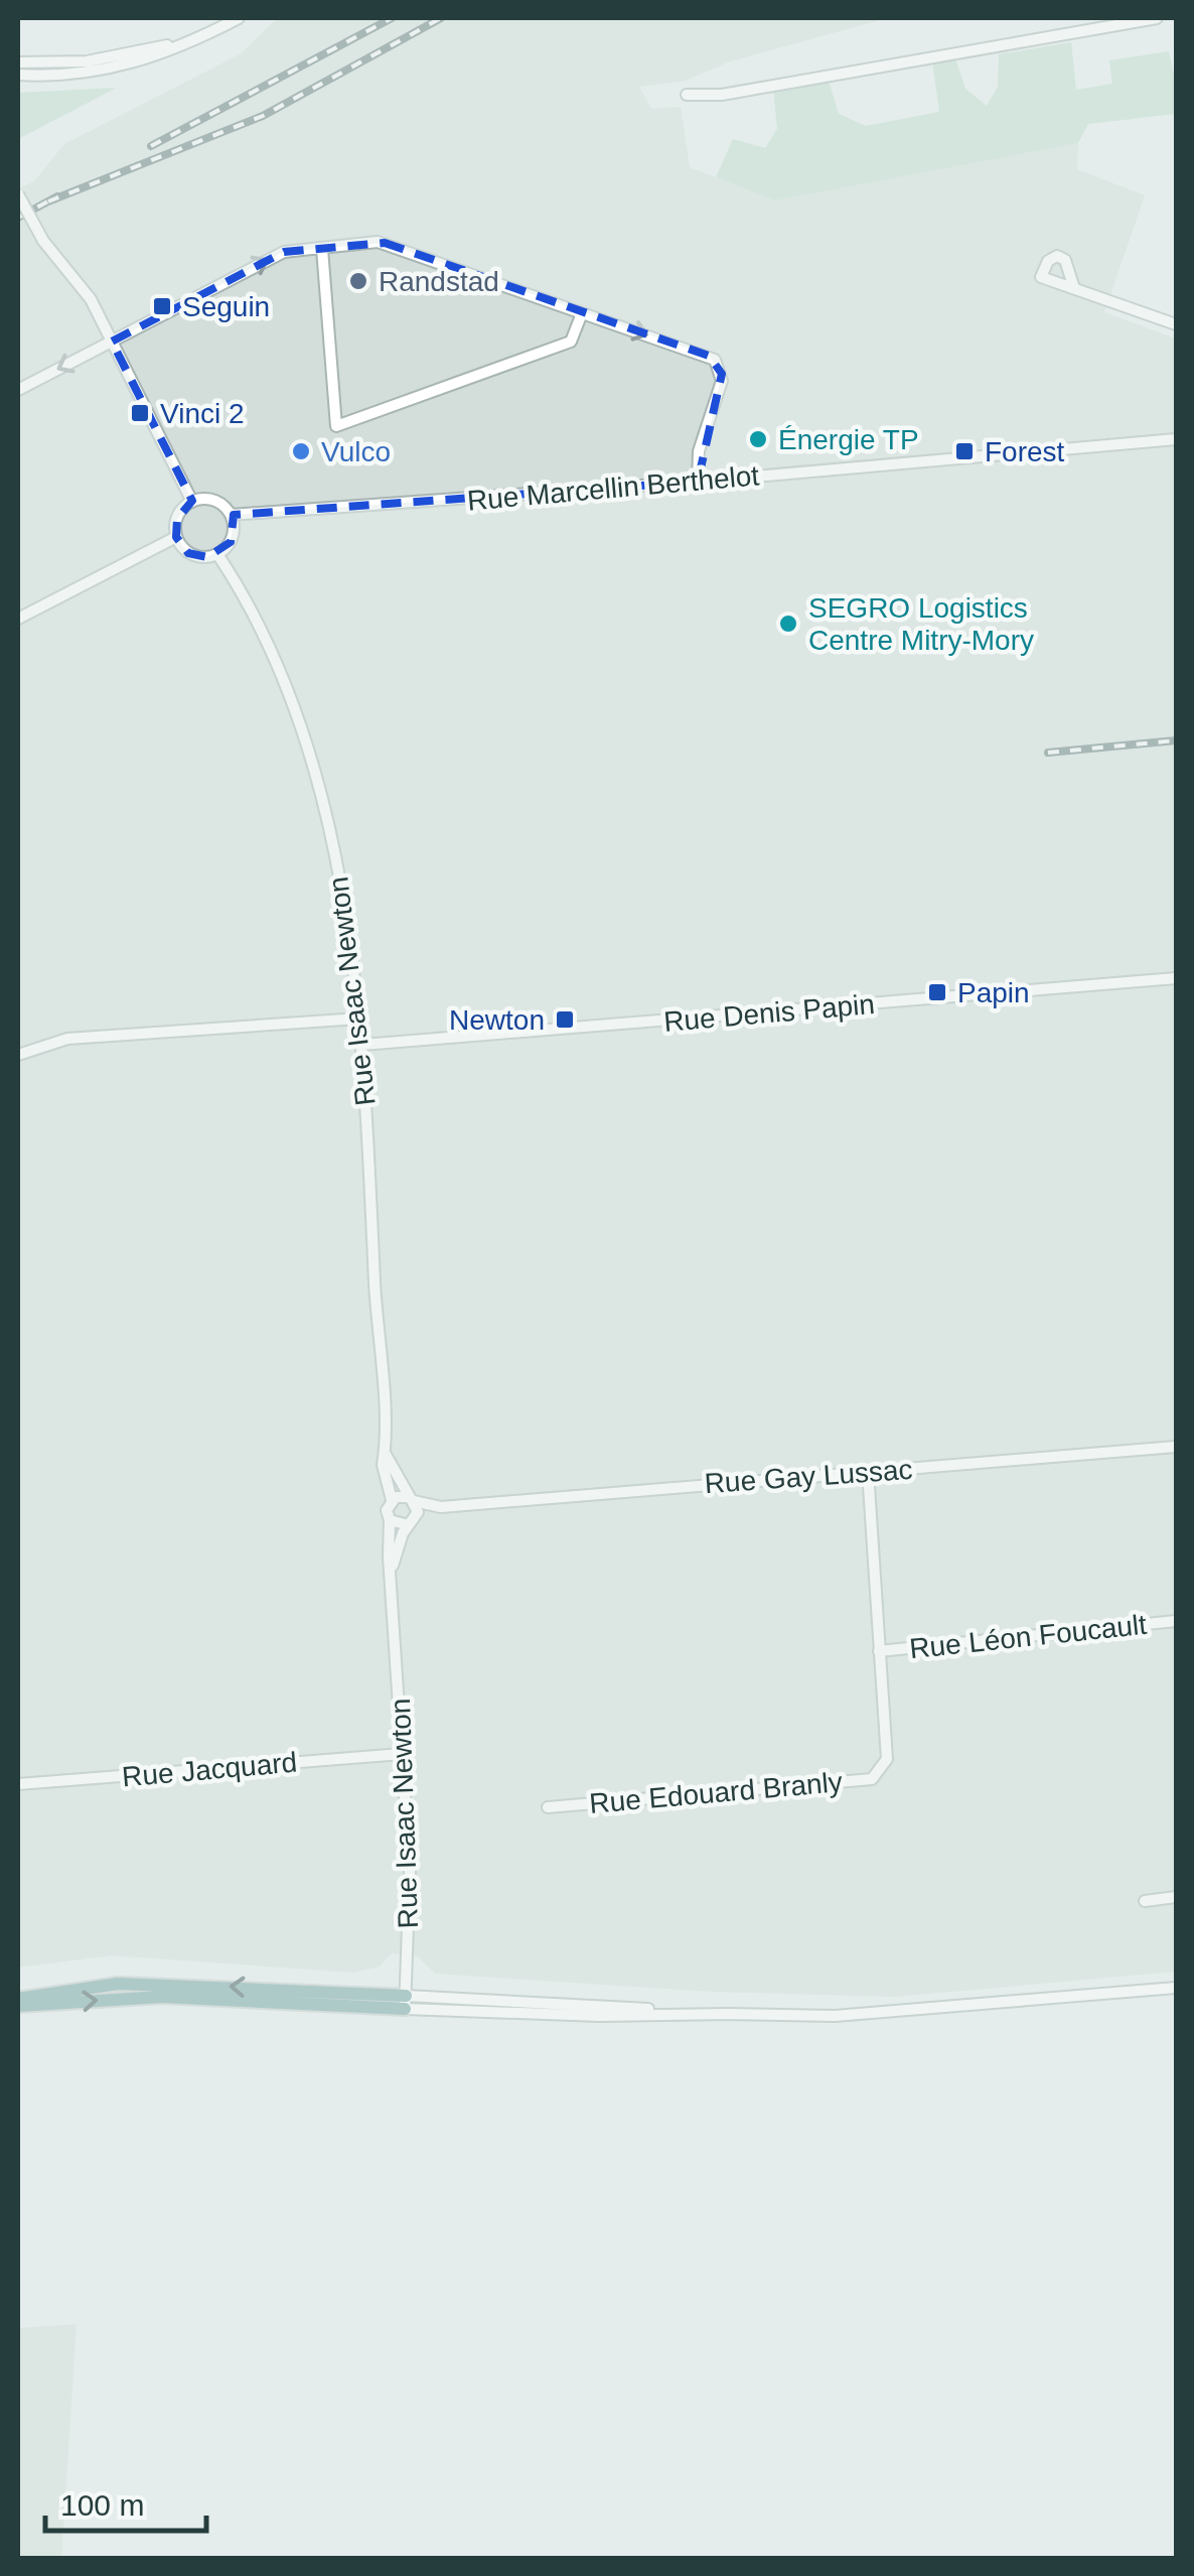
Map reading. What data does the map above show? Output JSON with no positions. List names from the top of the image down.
{
  "streets": {
    "street": [
      "Rue Marcellin Berthelot",
      "Rue Isaac Newton",
      "Rue Denis Papin",
      "Rue Gay Lussac",
      "Rue Léon Foucault",
      "Rue Jacquard",
      "Rue Edouard Branly"
    ]
  },
  "crossings": [
    ["Rue Marcellin Berthelot", "Rue Isaac Newton"],
    ["Rue Isaac Newton", "Rue Denis Papin"],
    ["Rue Isaac Newton", "Rue Gay Lussac"],
    ["Rue Isaac Newton", "Rue Jacquard"],
    ["Rue Gay Lussac", "Rue Edouard Branly"],
    ["Rue Léon Foucault", "Rue Edouard Branly"]
  ],
  "places": {
    "other": [
      "Randstad",
      "Énergie TP",
      "Vulco",
      "SEGRO Logistics Centre Mitry-Mory"
    ],
    "transit": [
      "Seguin",
      "Vinci 2",
      "Forest",
      "Papin",
      "Newton"
    ]
  },
  "scale_bar": "100 m"
}
